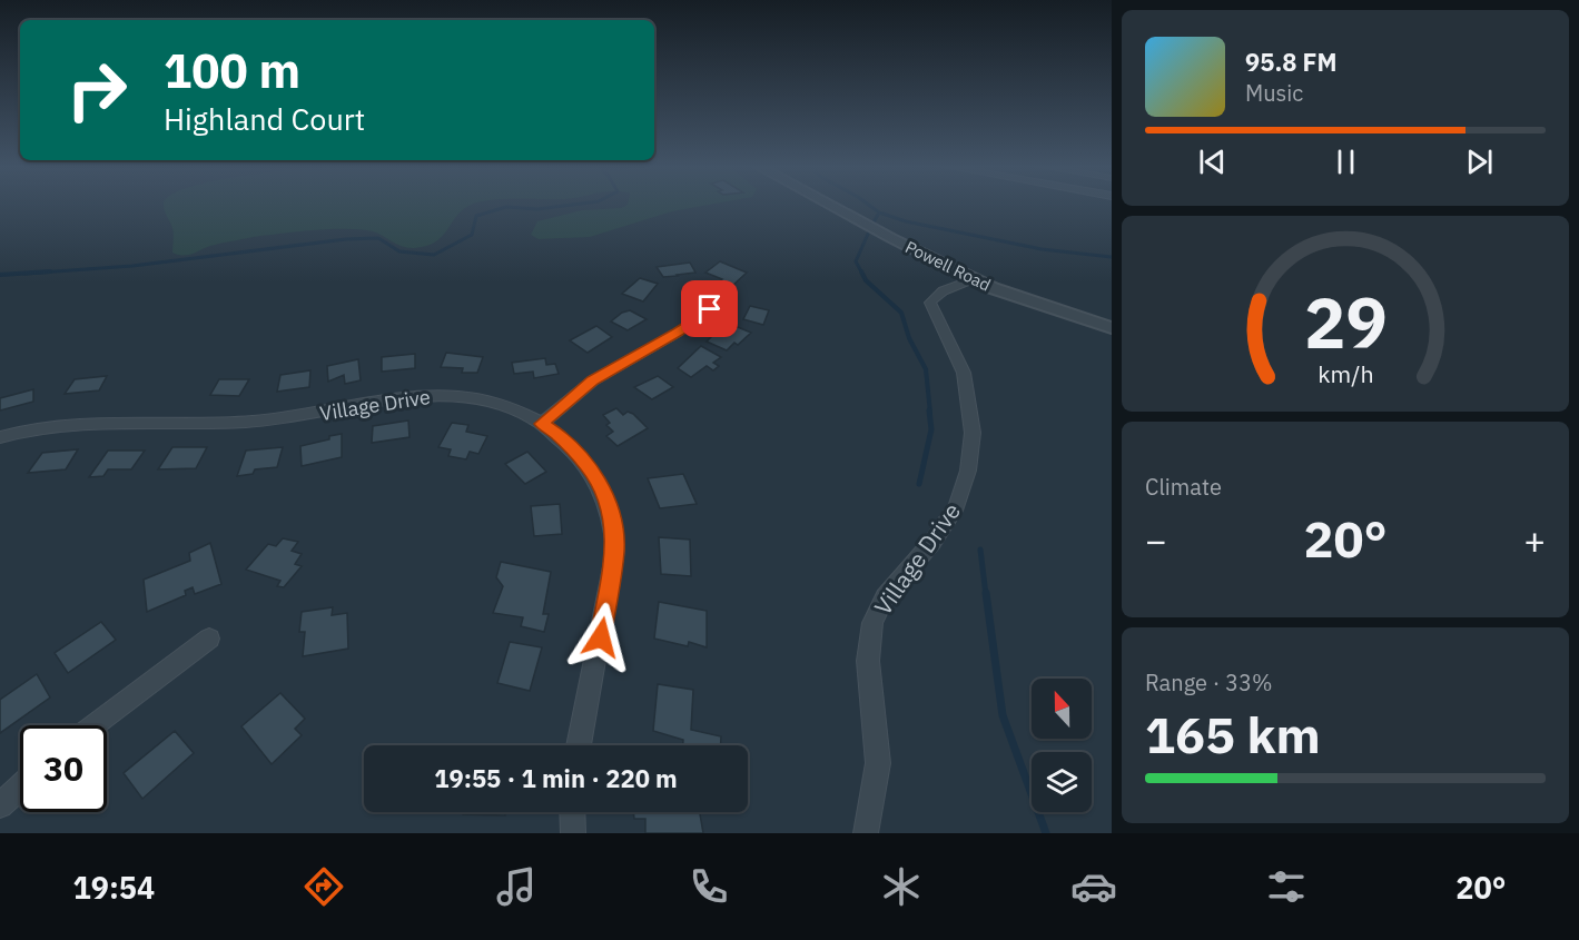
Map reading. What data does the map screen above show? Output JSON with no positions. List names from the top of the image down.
{
  "streets": {
    "street": ["Powell Road", "Village Drive"]
  },
  "crossings": [
    ["Powell Road", "Village Drive"]
  ],
  "north": "top",
  "page": {
    "turn": ["100 m", "Highland Court"],
    "song": ["95.8 FM", "Music"],
    "tile": [
      "Climate",
      ["Range · 33%", "165 km"]
    ],
    "heat": ["−", "20°", "+"],
    "limit": "30",
    "trip": "19:55 · 1 min · 220 m",
    "tabs": ["19:54", "20°"],
    "gauge": ["29", "km/h"]
  }
}
